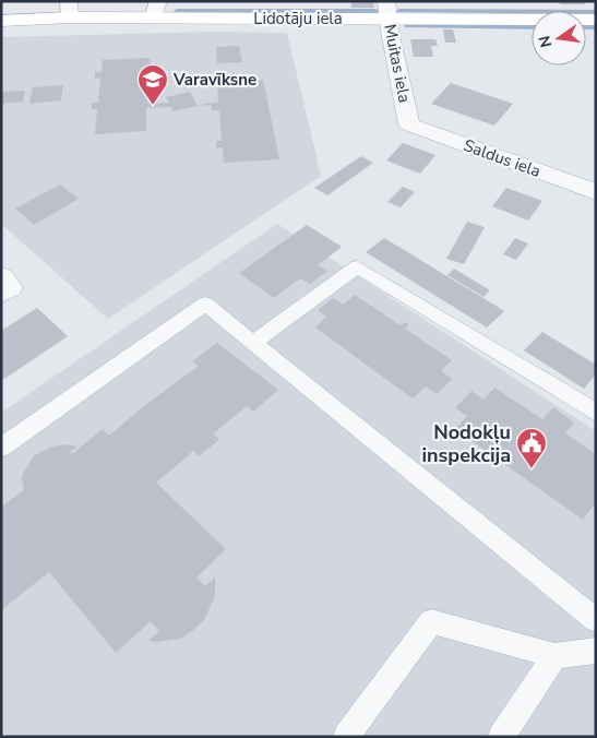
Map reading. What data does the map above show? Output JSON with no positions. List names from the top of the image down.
{
  "streets": {
    "main road": ["Lidotāju iela"],
    "street": ["Muitas iela", "Saldus iela"]
  },
  "crossings": [
    ["Lidotāju iela", "Muitas iela"],
    ["Muitas iela", "Saldus iela"]
  ],
  "places": {
    "school or university": ["Varavīksne"],
    "public building": ["Nodokļu inspekcija"]
  },
  "north": "left"
}
